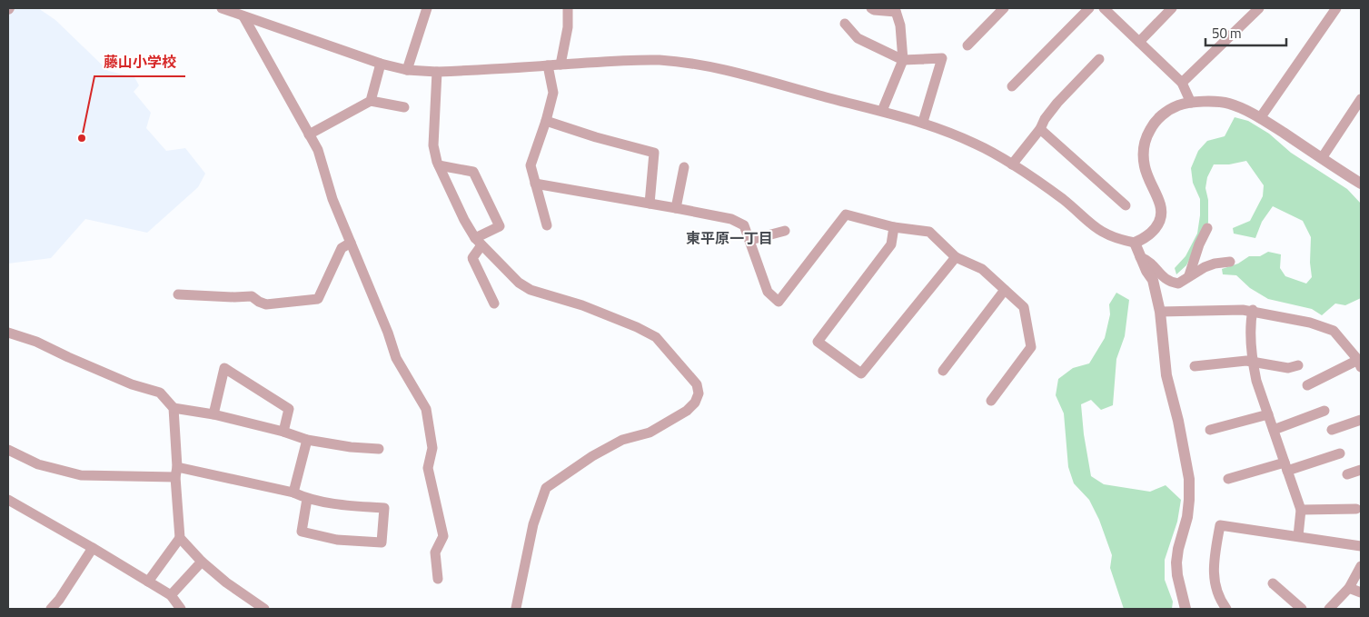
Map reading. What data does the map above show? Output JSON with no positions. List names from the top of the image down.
{
  "districts": ["東平原一丁目"],
  "places": ["藤山小学校"],
  "scale_bar": "50 m"
}
